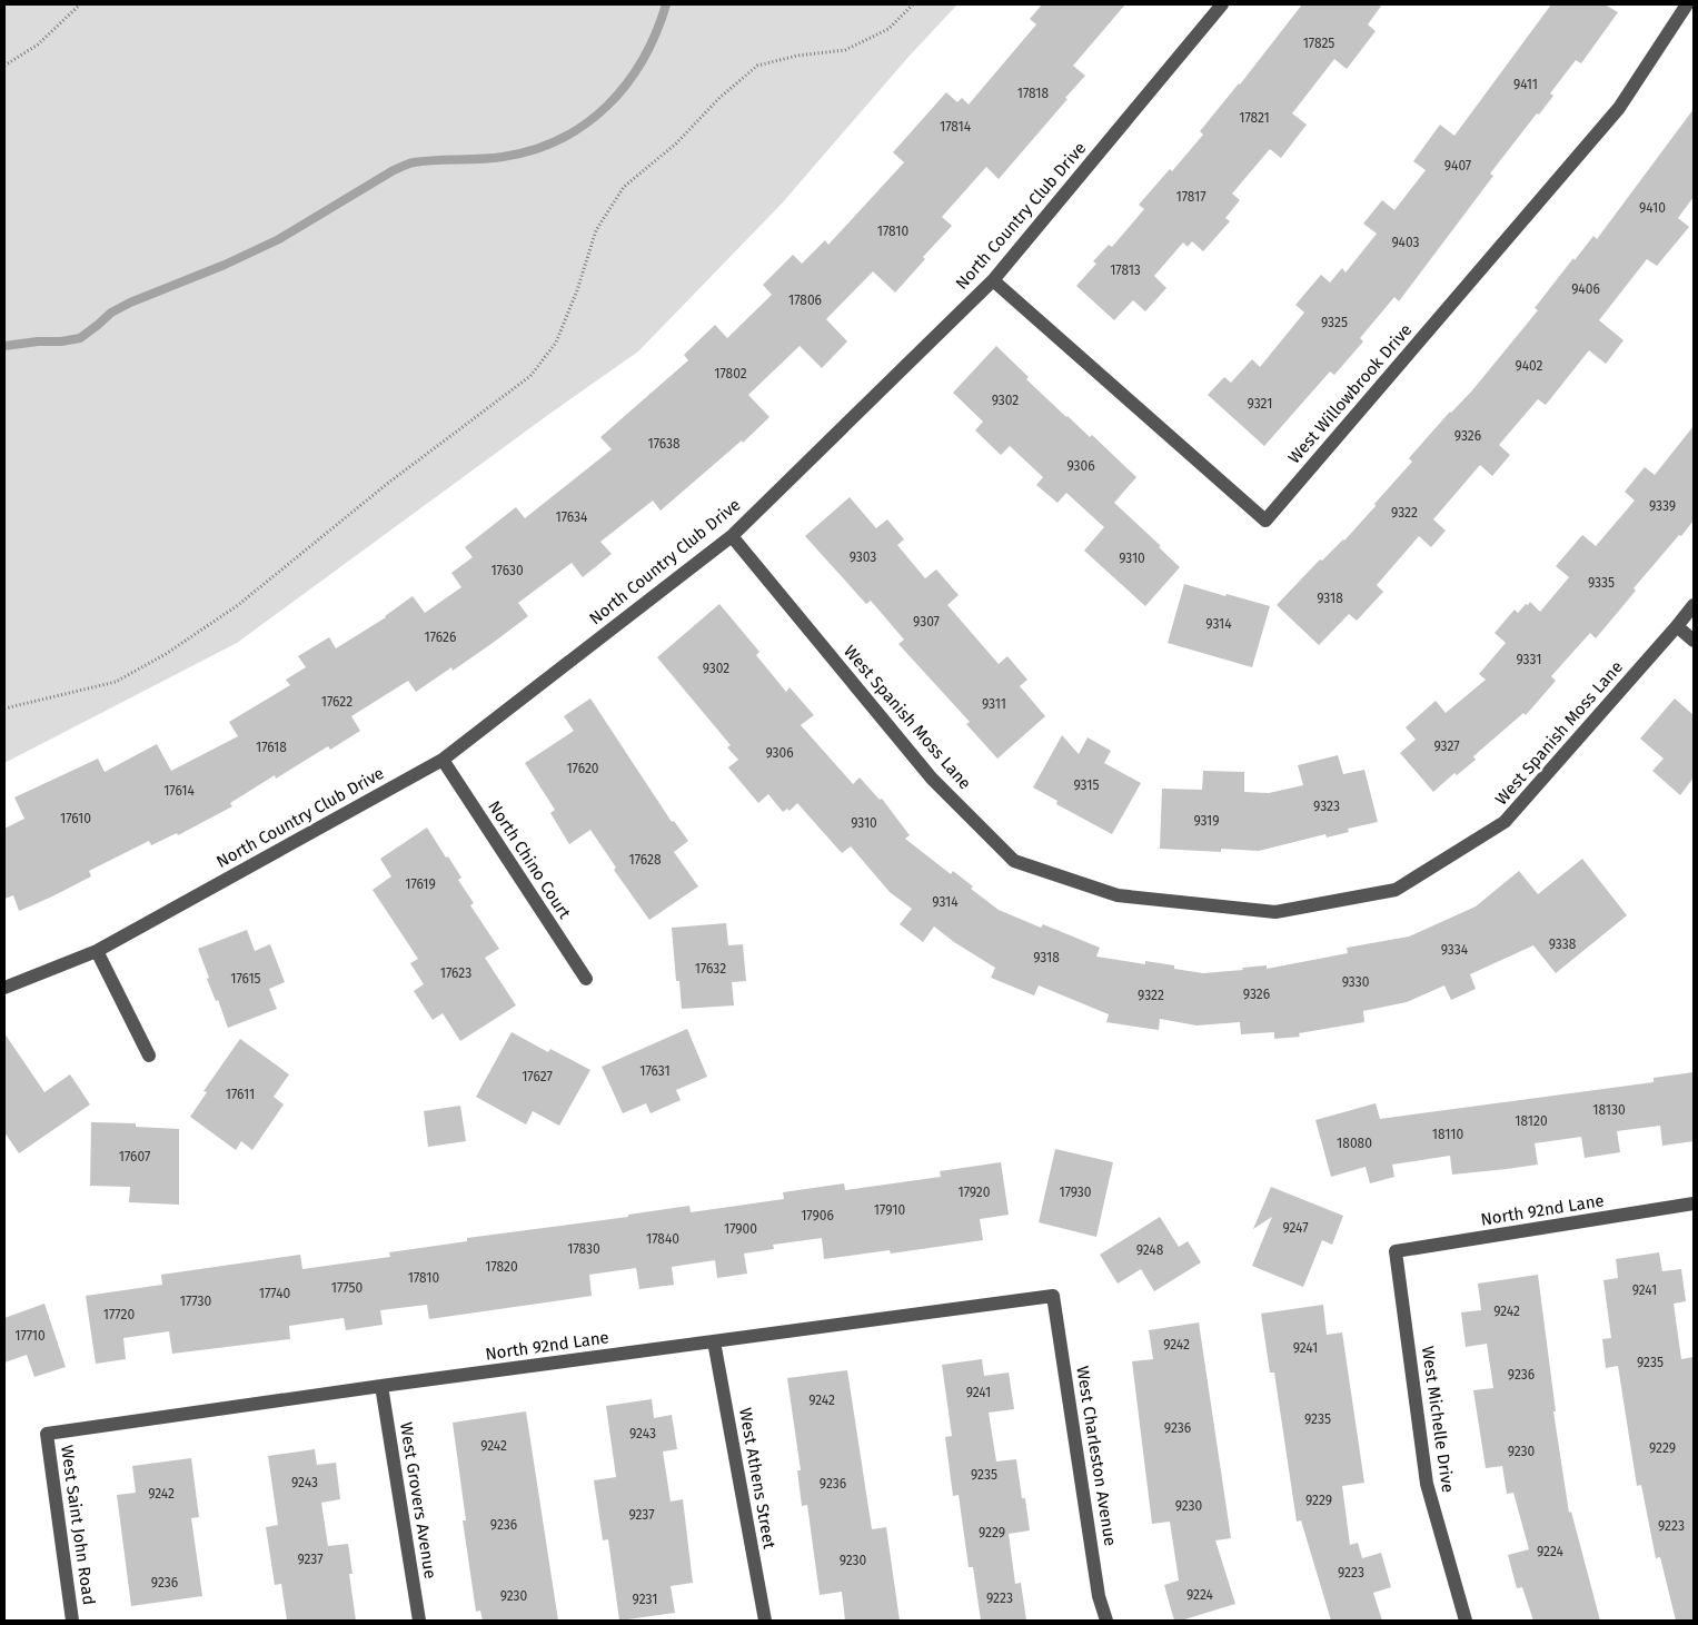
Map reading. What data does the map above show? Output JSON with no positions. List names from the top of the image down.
{
  "streets": {
    "street": [
      "North Country Club Drive",
      "West Willowbrook Drive",
      "West Spanish Moss Lane",
      "North Chino Court",
      "North 92nd Lane",
      "West Michelle Drive",
      "West Charleston Avenue",
      "West Athens Street",
      "West Grovers Avenue",
      "West Saint John Road"
    ]
  },
  "crossings": [
    ["North Country Club Drive", "West Willowbrook Drive"],
    ["North Country Club Drive", "West Spanish Moss Lane"],
    ["North Country Club Drive", "North Chino Court"],
    ["North 92nd Lane", "West Michelle Drive"],
    ["North 92nd Lane", "West Charleston Avenue"],
    ["North 92nd Lane", "West Athens Street"],
    ["North 92nd Lane", "West Grovers Avenue"],
    ["North 92nd Lane", "West Saint John Road"]
  ],
  "house_numbers": [
    "17825",
    "9411",
    "17818",
    "17821",
    "17814",
    "9407",
    "17817",
    "9410",
    "17810",
    "9403",
    "17813",
    "9406",
    "17806",
    "9325",
    "9402",
    "17802",
    "9302",
    "9321",
    "9326",
    "17638",
    "9306",
    "9339",
    "9322",
    "17634",
    "9303",
    "9310",
    "17630",
    "9335",
    "9318",
    "9307",
    "9314",
    "17626",
    "9331",
    "9302",
    "17622",
    "9311",
    "9327",
    "17618",
    "9306",
    "17620",
    "9315",
    "17614",
    "9323",
    "17610",
    "9319",
    "9310",
    "17628",
    "17619",
    "9314",
    "9338",
    "9334",
    "9318",
    "17632",
    "17623",
    "17615",
    "9330",
    "9326",
    "9322",
    "17631",
    "17627",
    "17611",
    "18130",
    "18120",
    "18110",
    "18080",
    "17607",
    "17920",
    "17930",
    "17910",
    "17906",
    "9247",
    "17900",
    "17840",
    "17830",
    "9248",
    "17820",
    "17810",
    "17750",
    "9241",
    "17740",
    "17730",
    "9242",
    "17720",
    "17710",
    "9242",
    "9241",
    "9235",
    "9236",
    "9241",
    "9242",
    "9235",
    "9236",
    "9243",
    "9242",
    "9229",
    "9230",
    "9235",
    "9243",
    "9236",
    "9242",
    "9229",
    "9230",
    "9237",
    "9236",
    "9223",
    "9229",
    "9224",
    "9237",
    "9230",
    "9223",
    "9236",
    "9224",
    "9230",
    "9223",
    "9231"
  ]
}
